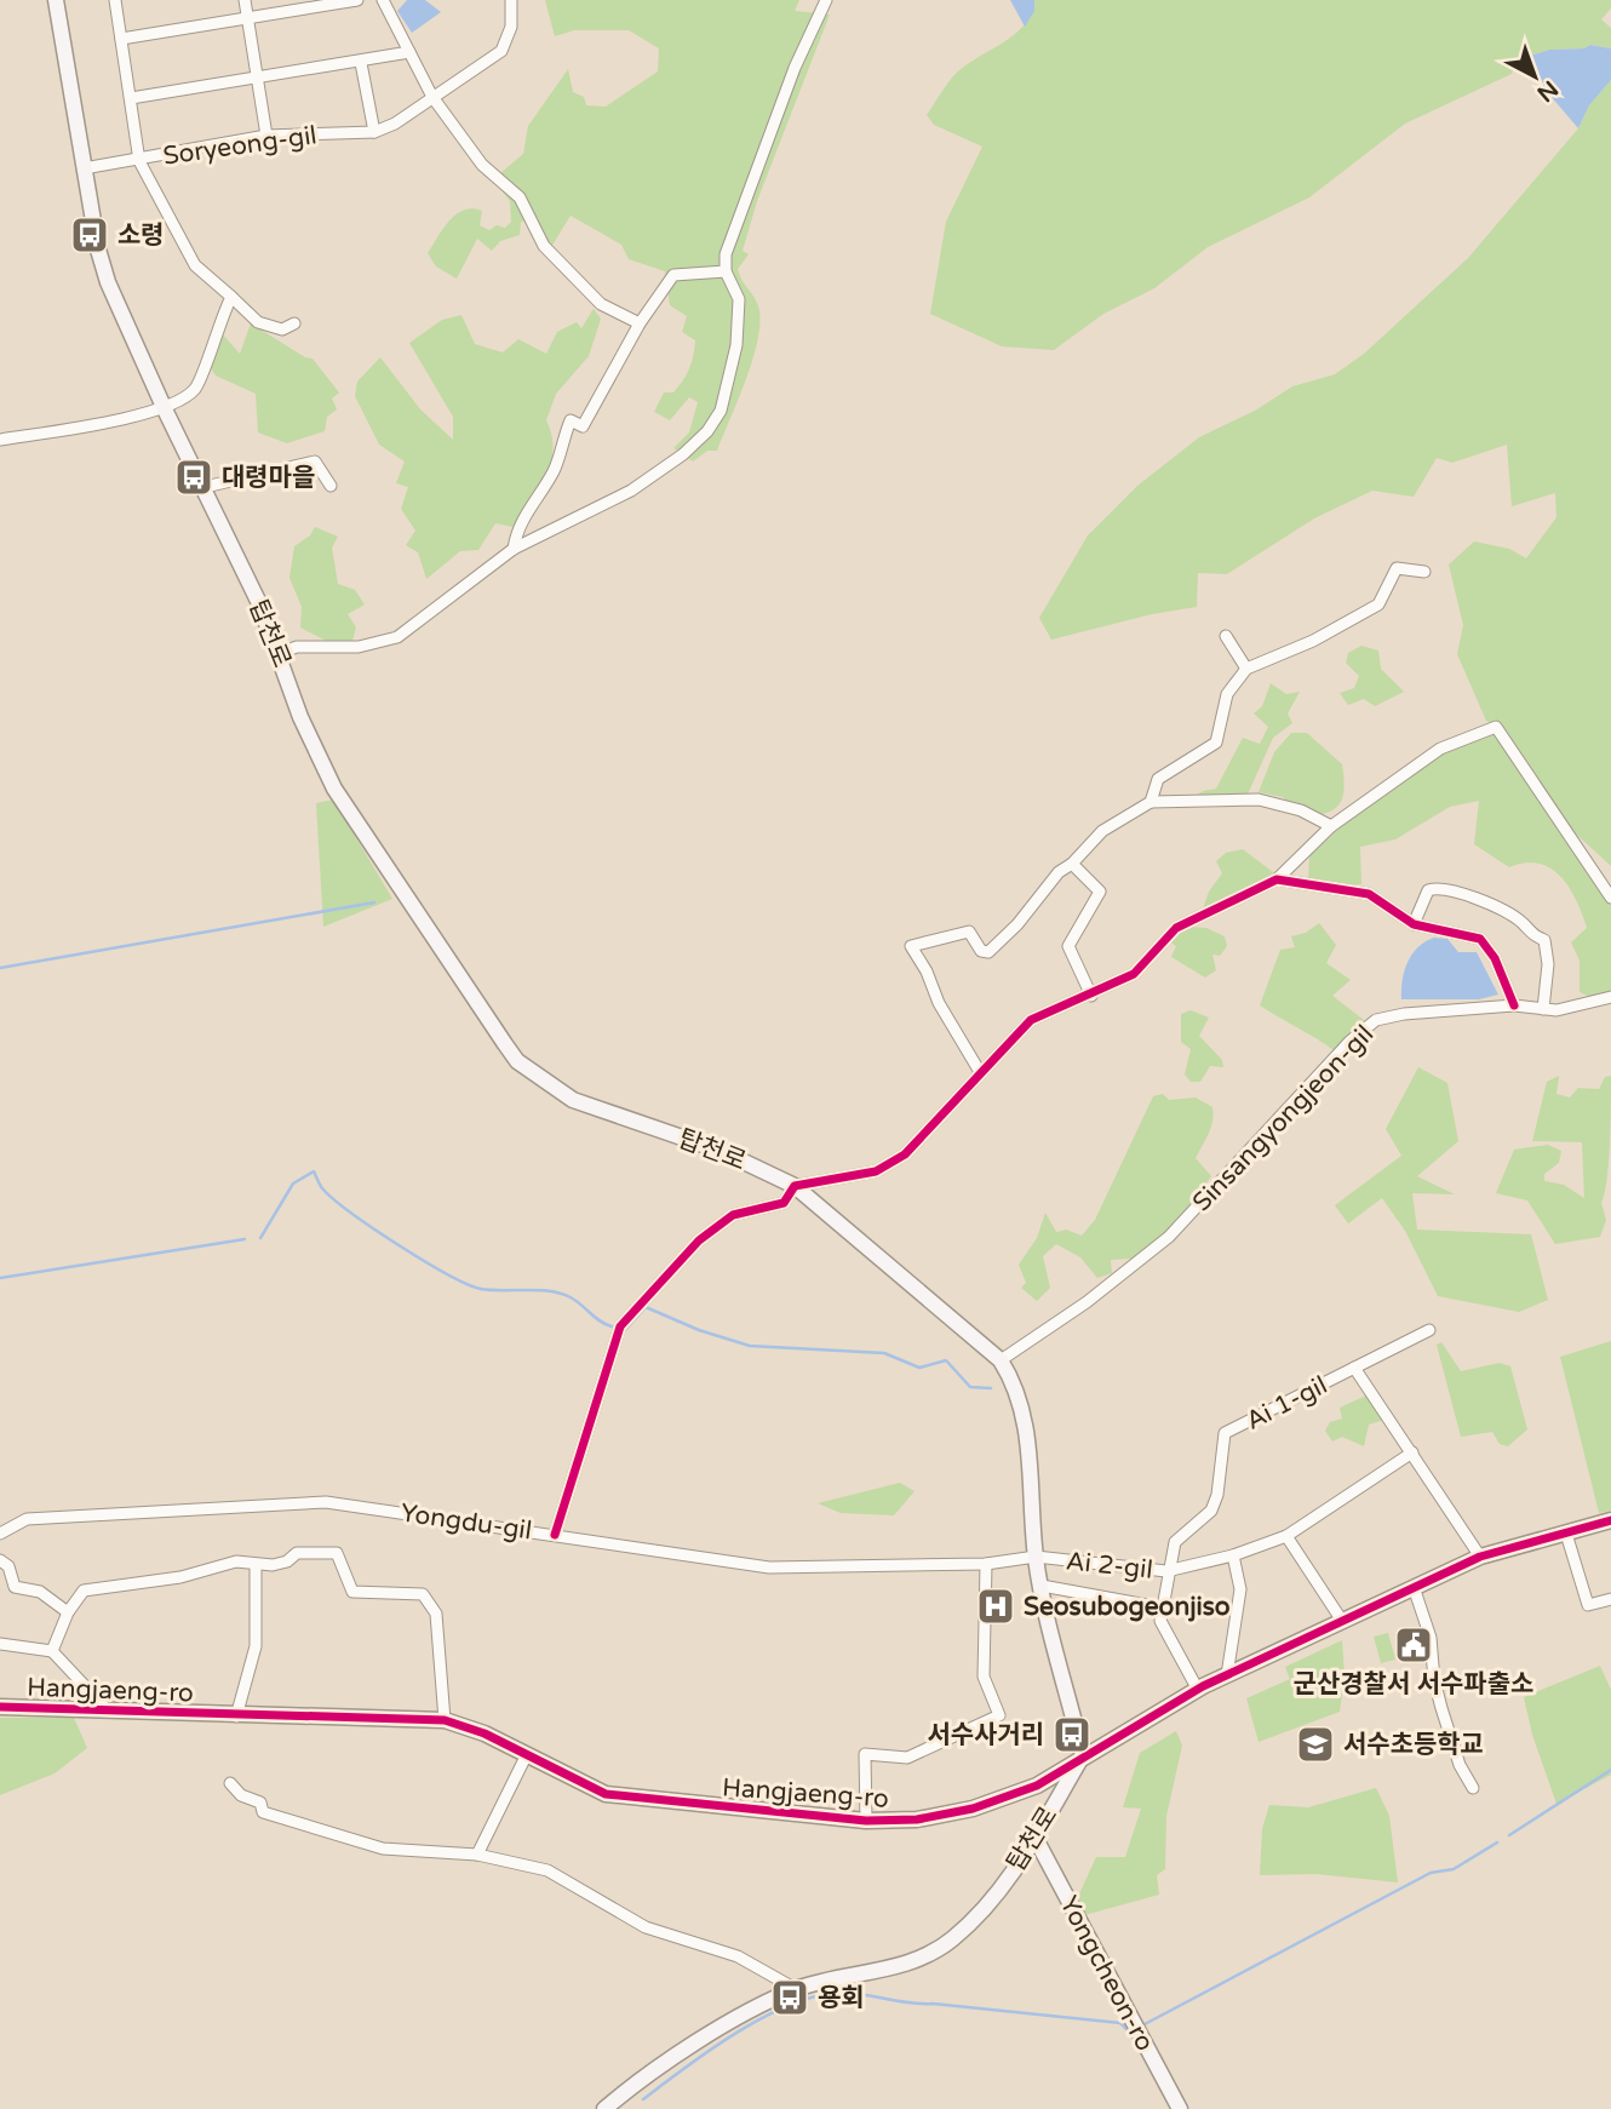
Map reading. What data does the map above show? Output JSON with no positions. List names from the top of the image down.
{
  "streets": {
    "main road": ["탑천로", "Hangjaeng-ro", "Yongcheon-ro"],
    "street": [
      "Soryeong-gil",
      "Sinsangyongjeon-gil",
      "Ai 1-gil",
      "Yongdu-gil",
      "Ai 2-gil"
    ]
  },
  "crossings": [
    ["Soryeong-gil", "탑천로"],
    ["탑천로", "Sinsangyongjeon-gil"],
    ["탑천로", "Yongdu-gil"],
    ["탑천로", "Ai 2-gil"],
    ["탑천로", "Hangjaeng-ro"],
    ["탑천로", "Yongcheon-ro"],
    ["Ai 1-gil", "Ai 2-gil"],
    ["Ai 1-gil", "Hangjaeng-ro"],
    ["Yongdu-gil", "Ai 2-gil"]
  ],
  "places": {
    "bus stop": [
      "소령",
      "대령마을",
      "서수사거리",
      "용회"
    ],
    "hospital": ["Seosubogeonjiso"],
    "public building": ["군산경찰서 서수파출소"],
    "school or university": ["서수초등학교"]
  },
  "north": "bottom right"
}
